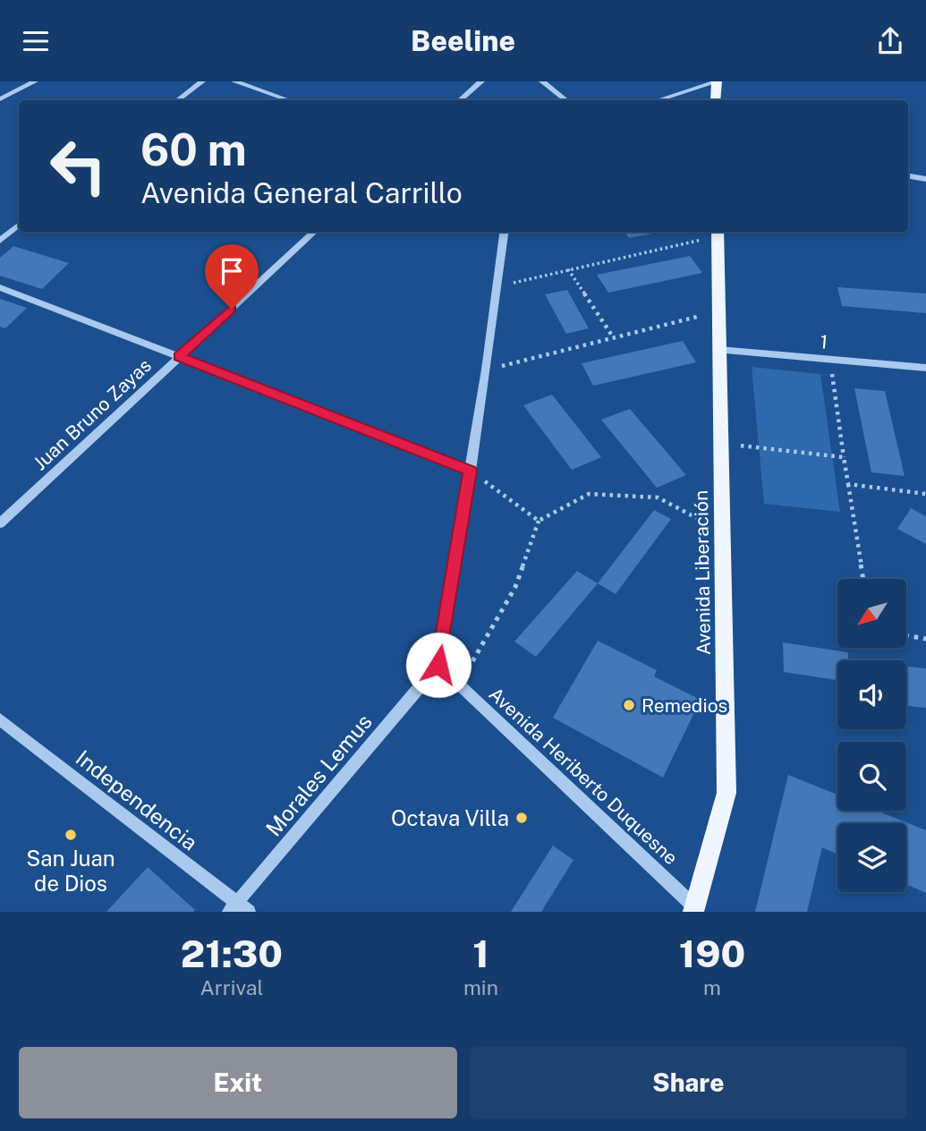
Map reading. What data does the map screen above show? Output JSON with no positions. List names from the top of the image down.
{
  "streets": {
    "main road": ["Avenida Liberación"],
    "street": [
      "1",
      "Juan Bruno Zayas",
      "Morales Lemus",
      "Avenida Heriberto Duquesne",
      "Independencia"
    ]
  },
  "crossings": [
    ["1", "Avenida Liberación"],
    ["Avenida Liberación", "Avenida Heriberto Duquesne"],
    ["Morales Lemus", "Avenida Heriberto Duquesne"],
    ["Morales Lemus", "Independencia"]
  ],
  "places": ["Remedios", "Octava Villa", "San Juan de Dios"],
  "north": "bottom left",
  "page": {
    "header": "Beeline",
    "turn": ["60 m", "Avenida General Carrillo"],
    "eta": [
      "21:30",
      "Arrival",
      "1",
      "min",
      "190",
      "m"
    ],
    "buttons": ["Exit", "Share"]
  }
}
